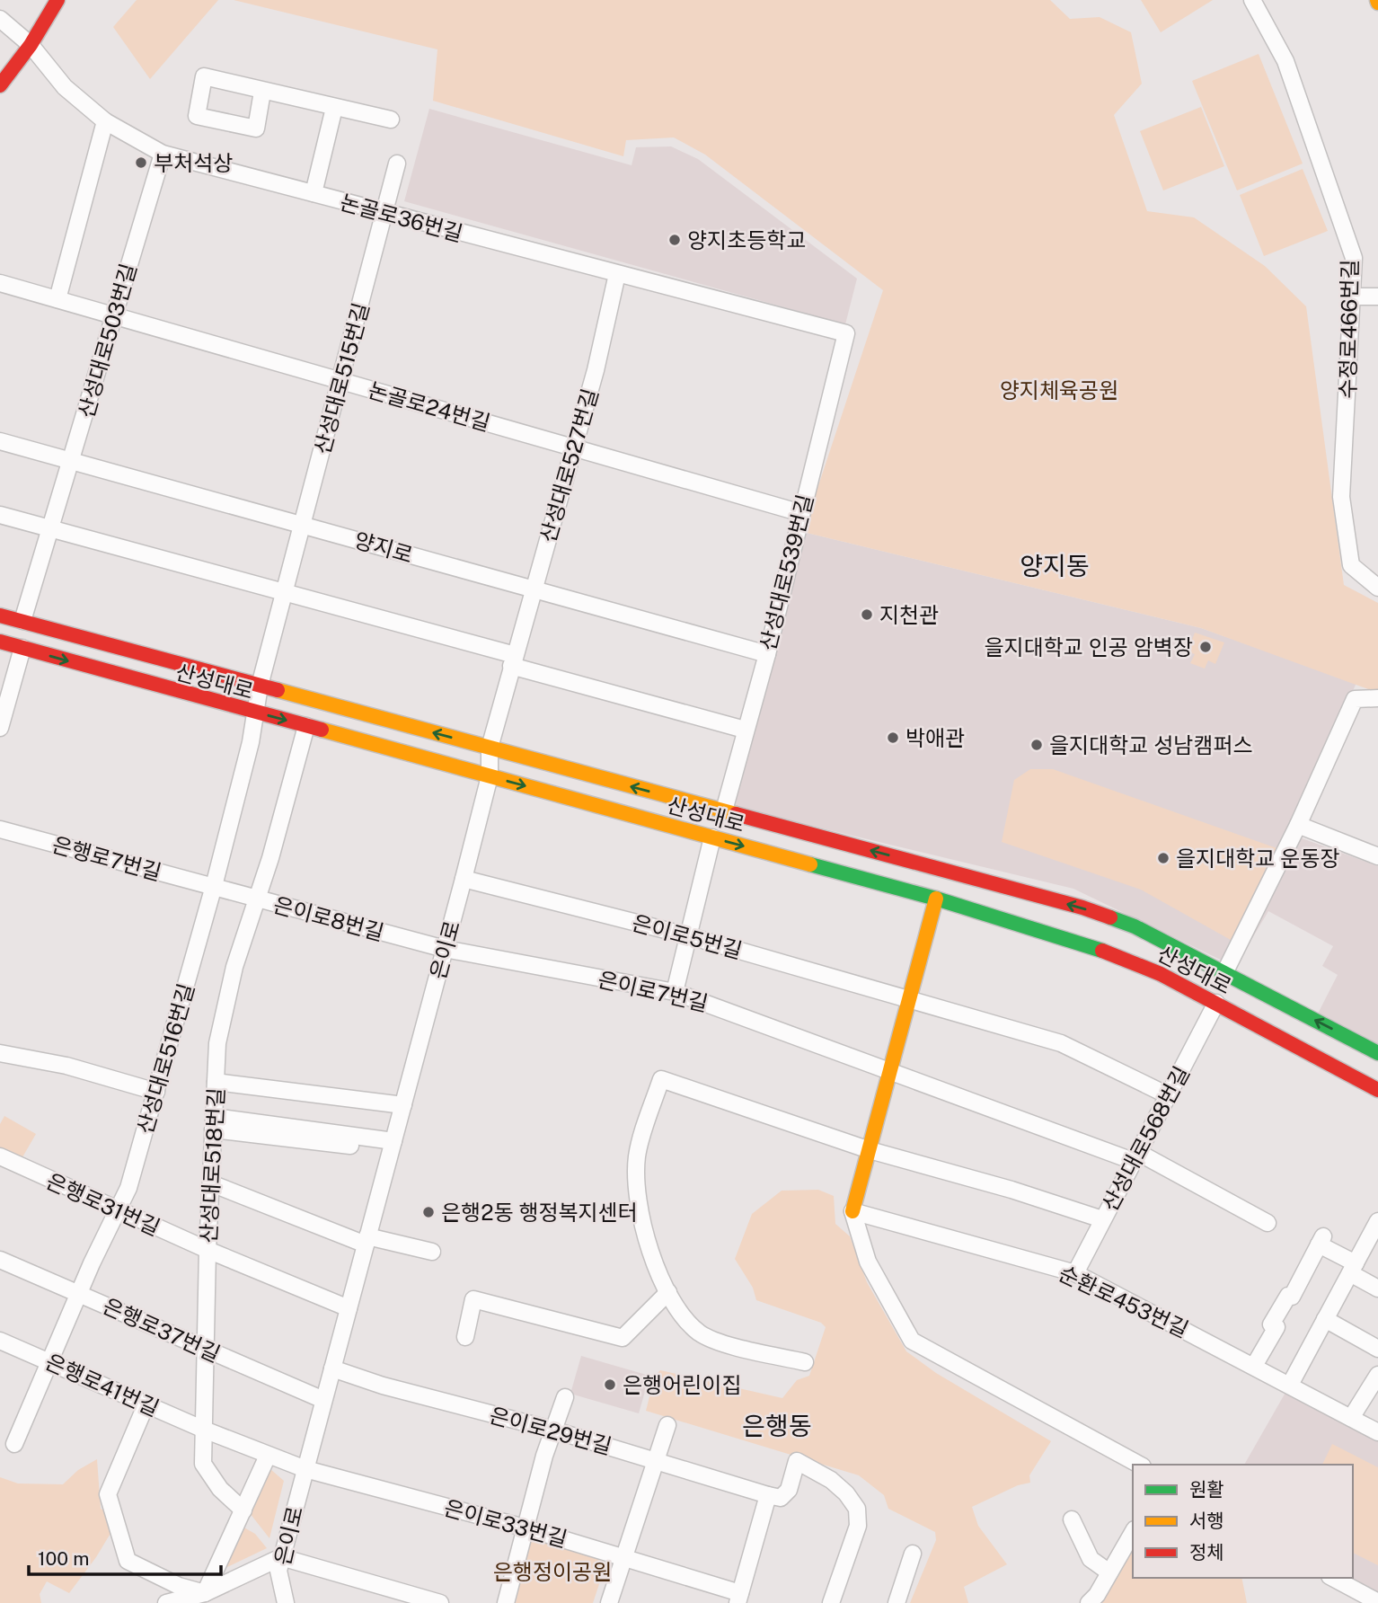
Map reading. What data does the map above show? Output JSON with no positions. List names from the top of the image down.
{
  "streets": {
    "main road": ["산성대로"],
    "street": [
      "논골로36번길",
      "수정로466번길",
      "산성대로503번길",
      "산성대로515번길",
      "논골로24번길",
      "산성대로527번길",
      "양지로",
      "산성대로539번길",
      "은행로7번길",
      "은이로8번길",
      "은이로5번길",
      "은이로",
      "은이로7번길",
      "산성대로516번길",
      "산성대로568번길",
      "산성대로518번길",
      "은행로31번길",
      "순환로453번길",
      "은행로37번길",
      "은행로41번길",
      "은이로29번길",
      "은이로33번길"
    ]
  },
  "crossings": [
    ["논골로36번길", "산성대로503번길"],
    ["논골로36번길", "산성대로515번길"],
    ["논골로36번길", "산성대로527번길"],
    ["논골로36번길", "산성대로539번길"],
    ["산성대로503번길", "논골로24번길"],
    ["산성대로503번길", "양지로"],
    ["산성대로503번길", "산성대로"],
    ["산성대로515번길", "논골로24번길"],
    ["산성대로515번길", "양지로"],
    ["산성대로515번길", "산성대로"],
    ["산성대로515번길", "산성대로516번길"],
    ["논골로24번길", "산성대로527번길"],
    ["논골로24번길", "산성대로539번길"],
    ["산성대로527번길", "양지로"],
    ["산성대로527번길", "산성대로"],
    ["산성대로527번길", "은이로"],
    ["양지로", "산성대로539번길"],
    ["산성대로539번길", "산성대로"],
    ["산성대로", "은이로"],
    ["산성대로", "산성대로516번길"],
    ["산성대로", "산성대로568번길"],
    ["산성대로", "산성대로518번길"],
    ["은행로7번길", "은이로8번길"],
    ["은행로7번길", "산성대로516번길"],
    ["은이로8번길", "은이로"],
    ["은이로8번길", "은이로7번길"],
    ["은이로8번길", "산성대로516번길"],
    ["은이로8번길", "산성대로518번길"],
    ["은이로5번길", "은이로"],
    ["은이로5번길", "산성대로568번길"],
    ["은이로", "은이로7번길"],
    ["은이로", "은행로37번길"],
    ["은이로", "은이로29번길"],
    ["은이로", "은이로33번길"],
    ["은이로7번길", "산성대로568번길"],
    ["산성대로516번길", "은행로31번길"],
    ["산성대로516번길", "은행로37번길"],
    ["산성대로516번길", "은행로41번길"],
    ["산성대로568번길", "순환로453번길"],
    ["산성대로518번길", "은행로31번길"],
    ["산성대로518번길", "은행로37번길"],
    ["산성대로518번길", "은행로41번길"]
  ],
  "districts": ["양지동", "은행동"],
  "parks": ["양지체육공원", "은행정이공원"],
  "places": [
    "부처석상",
    "양지초등학교",
    "지천관",
    "을지대학교 인공 암벽장",
    "박애관",
    "을지대학교 성남캠퍼스",
    "을지대학교 운동장",
    "은행2동 행정복지센터",
    "은행어린이집"
  ],
  "legend": ["원활", "서행", "정체"],
  "scale_bar": "100 m"
}
